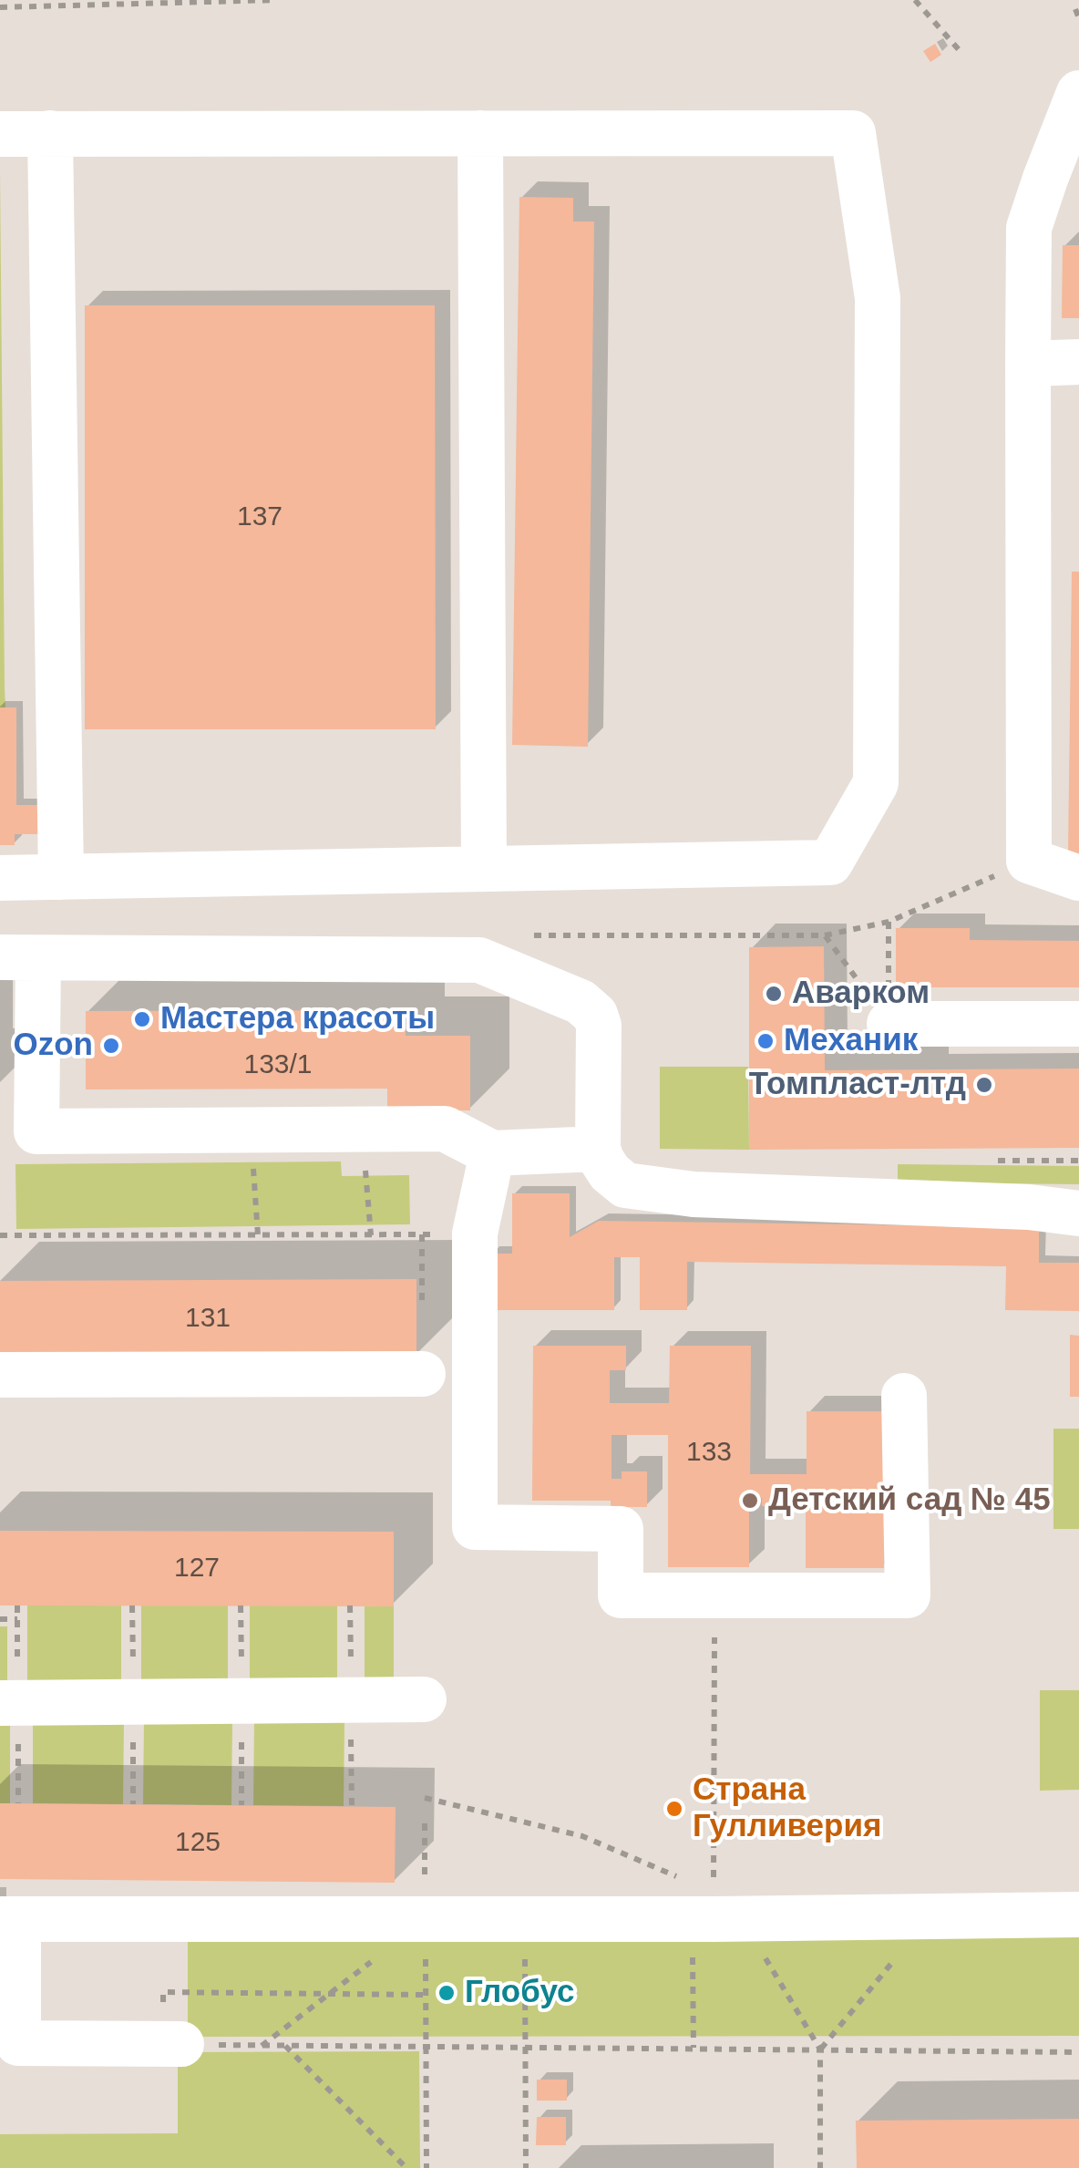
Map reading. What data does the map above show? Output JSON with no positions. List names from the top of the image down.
{
  "places": [
    "Аварком",
    "Мастера красоты",
    "Механик",
    "Ozon",
    "Томпласт-лтд",
    "Детский сад № 45",
    "Страна Гулливерия",
    "Глобус"
  ],
  "house_numbers": [
    "137",
    "133/1",
    "131",
    "133",
    "127",
    "125"
  ]
}
